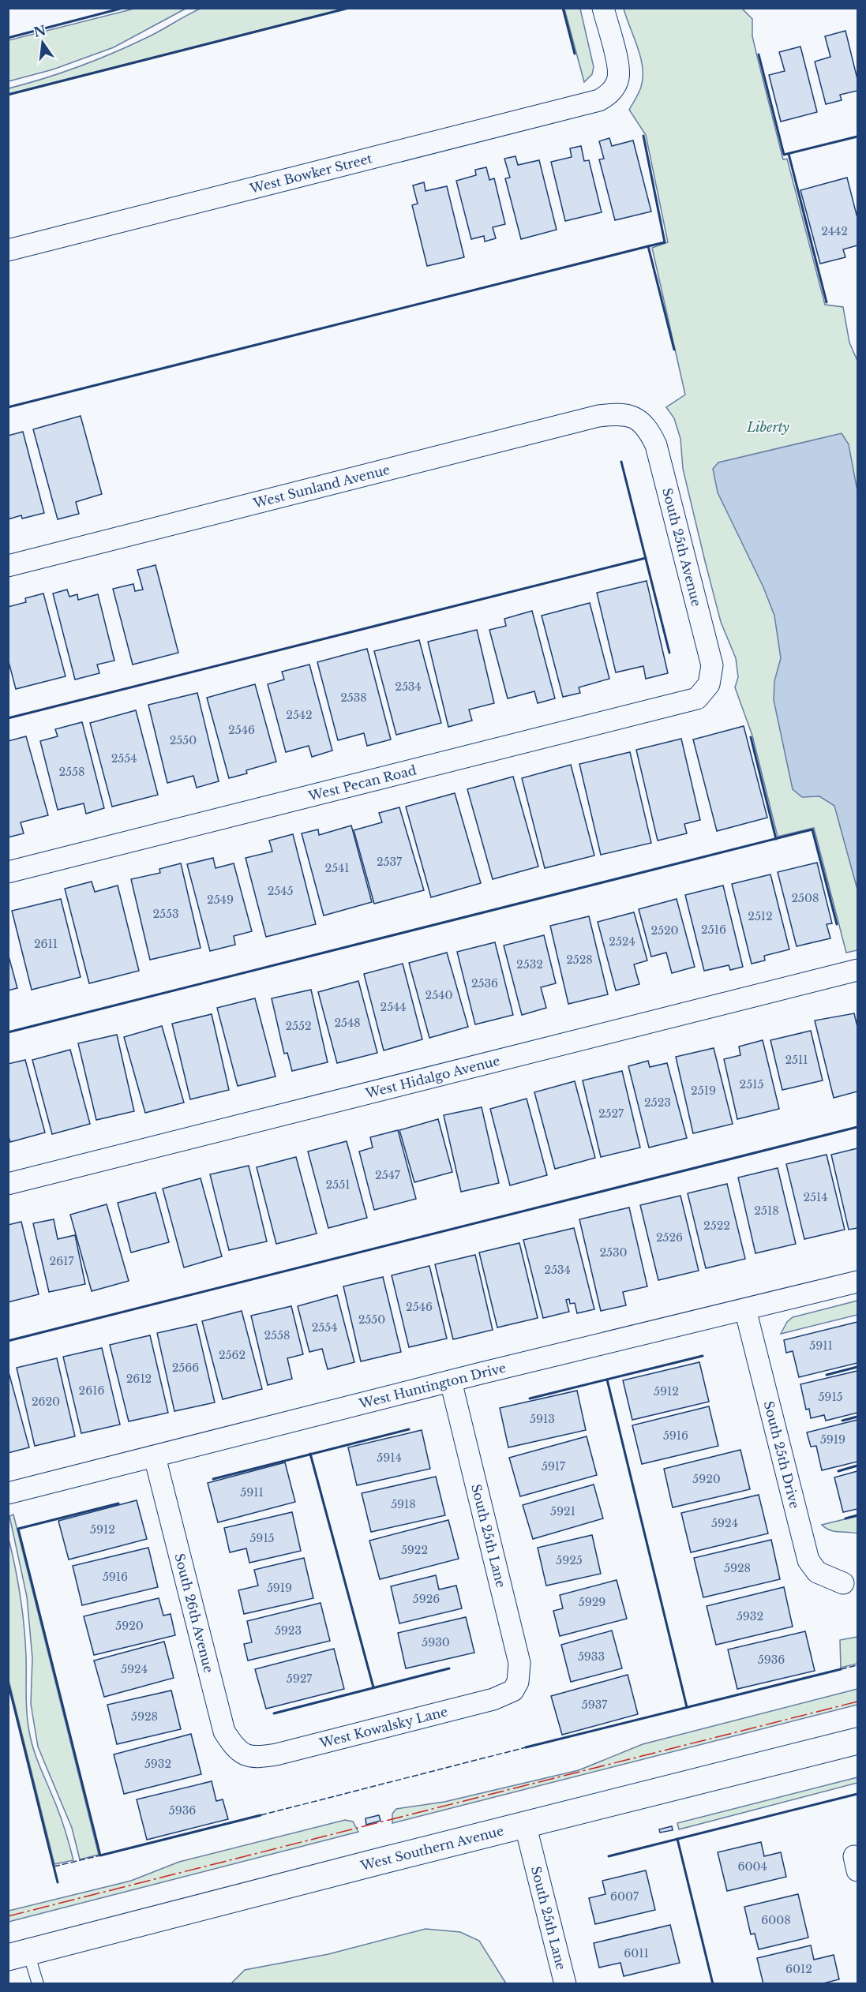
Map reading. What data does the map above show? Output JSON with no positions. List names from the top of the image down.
{
  "streets": {
    "main road": ["West Southern Avenue"],
    "street": [
      "West Bowker Street",
      "West Sunland Avenue",
      "South 25th Avenue",
      "West Pecan Road",
      "West Hidalgo Avenue",
      "West Huntington Drive",
      "South 25th Drive",
      "South 25th Lane",
      "South 26th Avenue",
      "West Kowalsky Lane"
    ]
  },
  "crossings": [
    ["West Sunland Avenue", "South 25th Avenue"],
    ["South 25th Avenue", "West Pecan Road"],
    ["West Huntington Drive", "South 25th Drive"],
    ["West Huntington Drive", "South 25th Lane"],
    ["West Huntington Drive", "South 26th Avenue"],
    ["South 25th Lane", "West Kowalsky Lane"],
    ["South 25th Lane", "West Southern Avenue"],
    ["South 26th Avenue", "West Kowalsky Lane"]
  ],
  "parks": ["Liberty"],
  "house_numbers": [
    "2442",
    "2534",
    "2538",
    "2542",
    "2546",
    "2550",
    "2554",
    "2558",
    "2537",
    "2541",
    "2545",
    "2508",
    "2549",
    "2553",
    "2512",
    "2516",
    "2520",
    "2524",
    "2611",
    "2528",
    "2532",
    "2536",
    "2540",
    "2544",
    "2548",
    "2552",
    "2511",
    "2515",
    "2519",
    "2523",
    "2527",
    "2547",
    "2551",
    "2514",
    "2518",
    "2522",
    "2526",
    "2530",
    "2617",
    "2534",
    "2546",
    "2550",
    "2554",
    "2558",
    "5911",
    "2562",
    "2566",
    "2612",
    "2616",
    "5912",
    "5915",
    "2620",
    "5913",
    "5916",
    "5919",
    "5914",
    "5917",
    "5920",
    "5911",
    "5918",
    "5921",
    "5924",
    "5912",
    "5915",
    "5922",
    "5925",
    "5928",
    "5916",
    "5919",
    "5926",
    "5929",
    "5932",
    "5920",
    "5923",
    "5930",
    "5933",
    "5936",
    "5924",
    "5927",
    "5937",
    "5928",
    "5932",
    "5936",
    "6004",
    "6007",
    "6008",
    "6011",
    "6012"
  ],
  "north": "top"
}
